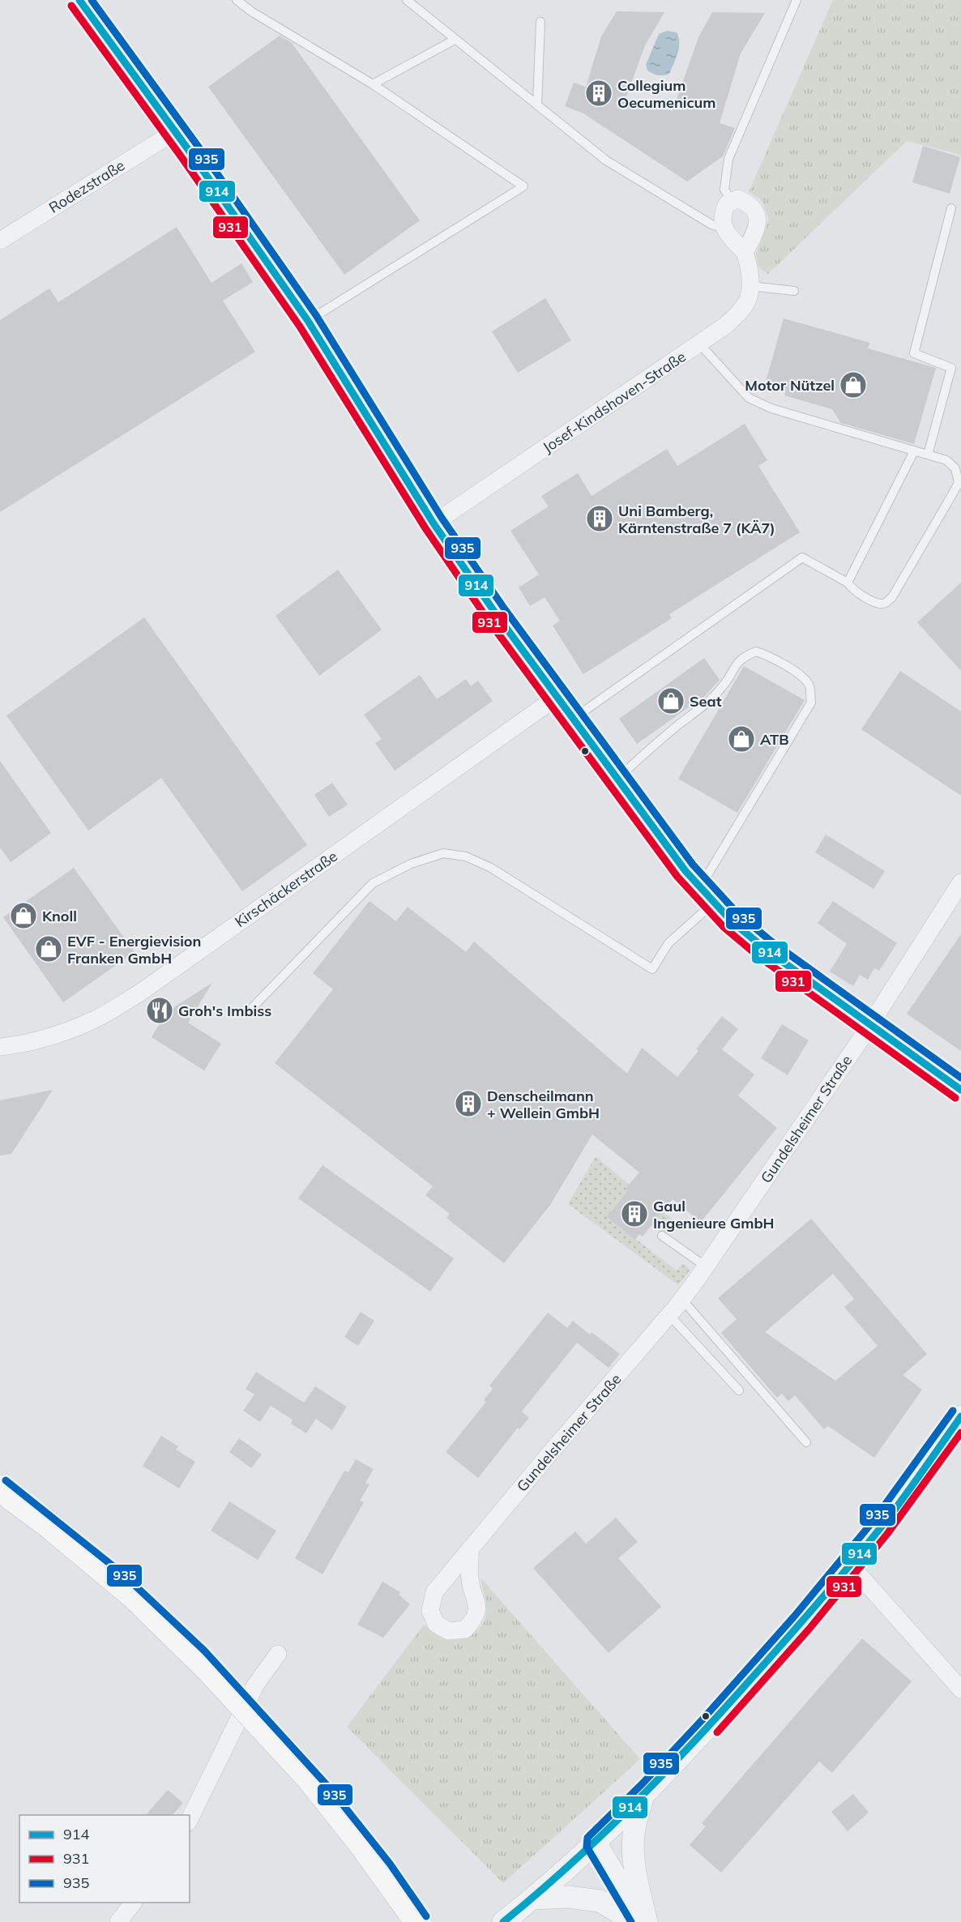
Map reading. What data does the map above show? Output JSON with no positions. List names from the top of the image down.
{
  "streets": {
    "street": [
      "Rodezstraße",
      "Josef-Kindshoven-Straße",
      "Kirschäckerstraße",
      "Gundelsheimer Straße"
    ]
  },
  "places": {
    "building": [
      "Collegium Oecumenicum",
      "Uni Bamberg, Kärntenstraße 7 (KÄ7)",
      "Denscheilmann + Wellein GmbH",
      "Gaul Ingenieure GmbH"
    ],
    "shop": [
      "Motor Nützel",
      "Seat",
      "ATB",
      "Knoll",
      "EVF - Energievision Franken GmbH"
    ],
    "restaurant": ["Groh's Imbiss"]
  },
  "lines": ["transit line 914", "transit line 935", "transit line 931"],
  "legend": ["914", "931", "935"]
}
